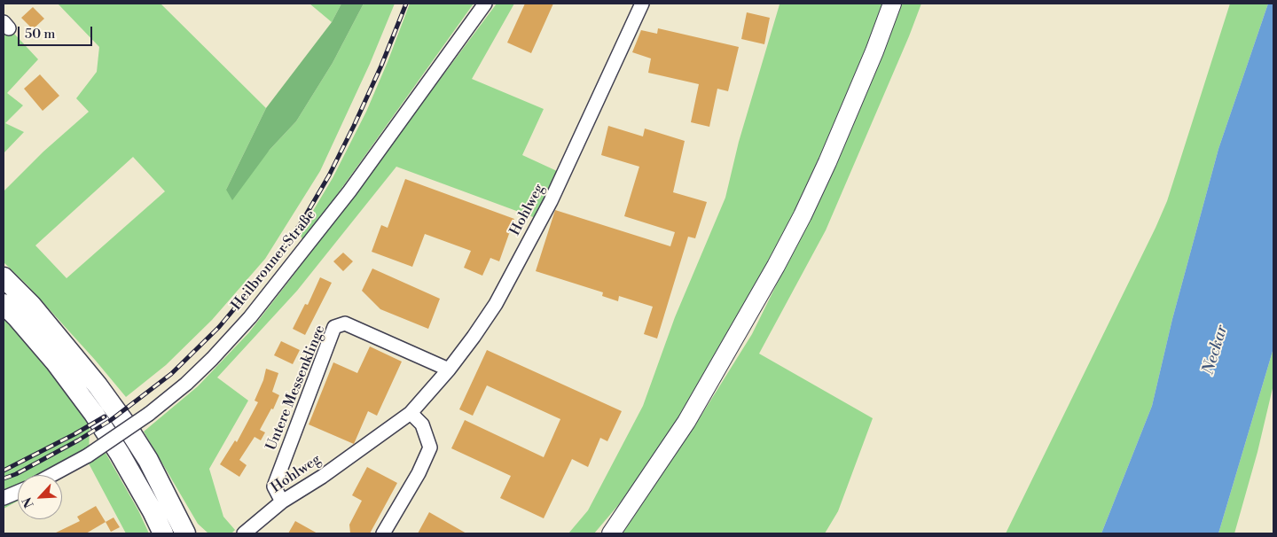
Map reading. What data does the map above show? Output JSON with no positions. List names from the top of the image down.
{
  "streets": {
    "street": ["Hohlweg", "Heilbronner Straße", "Untere Messenklinge"]
  },
  "crossings": [
    ["Hohlweg", "Untere Messenklinge"]
  ],
  "water": ["Neckar"],
  "scale_bar": "50 m",
  "north": "bottom left"
}
